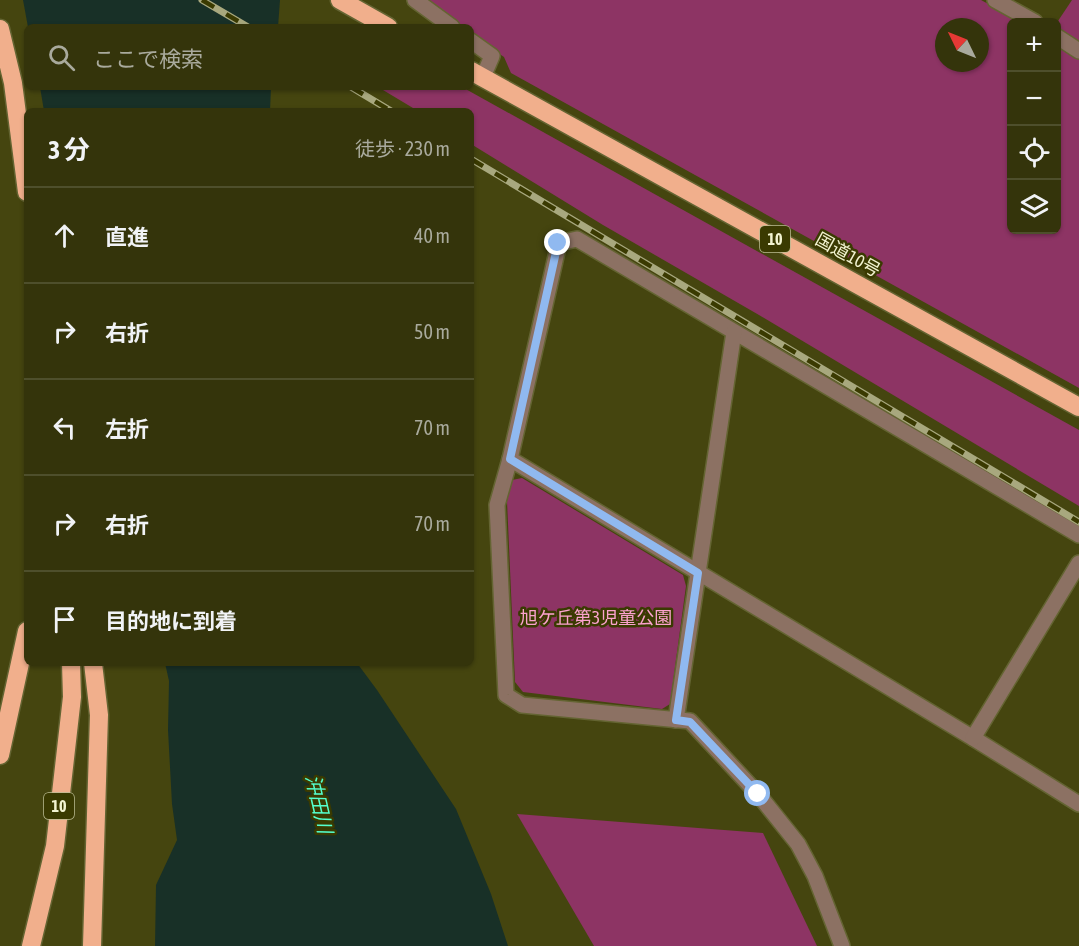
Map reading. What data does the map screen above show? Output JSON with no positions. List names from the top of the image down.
{
  "streets": {
    "highway": ["10", "国道10号"]
  },
  "water": ["沖田川"],
  "parks": ["旭ケ丘第3児童公園"],
  "north": "top left",
  "page": {
    "map_buttons": ["+", "−"],
    "search": "ここで検索",
    "heading": ["3 分", "徒歩 · 230 m"],
    "list": [
      ["直進", "40 m"],
      ["右折", "50 m"],
      ["左折", "70 m"],
      ["右折", "70 m"],
      "目的地に到着"
    ]
  }
}
